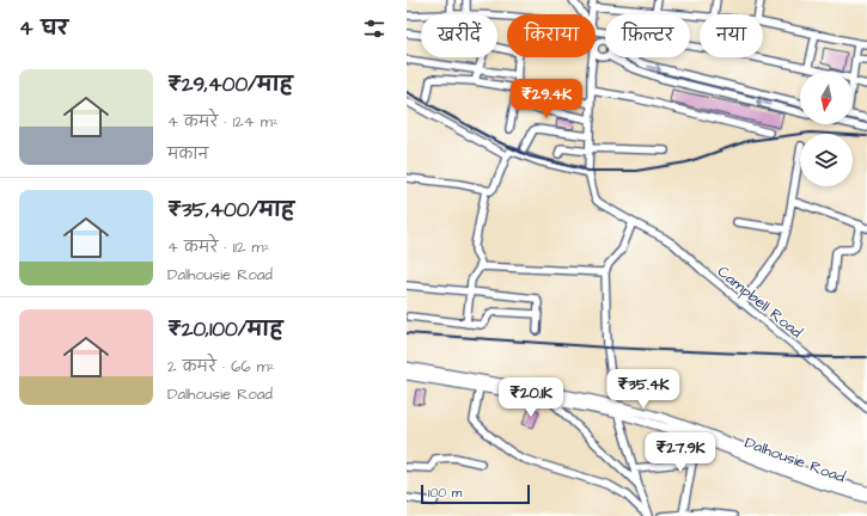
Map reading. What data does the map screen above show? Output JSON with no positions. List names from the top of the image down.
{
  "streets": {
    "street": ["Campbell Road", "Dalhousie Road"]
  },
  "scale_bar": "100 m",
  "north": "bottom",
  "page": {
    "heading": "4 घर",
    "chip": [
      "खरीदें",
      "किराया",
      "फ़िल्टर",
      "नया"
    ],
    "list": [
      {
        "name": "₹29,400/माह",
        "note": "4 कमरे · 124 m² · मकान"
      },
      {
        "name": "₹35,400/माह",
        "note": "4 कमरे · 112 m² · Dalhousie Road"
      },
      {
        "name": "₹20,100/माह",
        "note": "2 कमरे · 66 m² · Dalhousie Road"
      }
    ],
    "price": [
      "₹29.4K",
      "₹35.4K",
      "₹20.1K",
      "₹27.9K"
    ],
    "scale": "100 m"
  }
}
